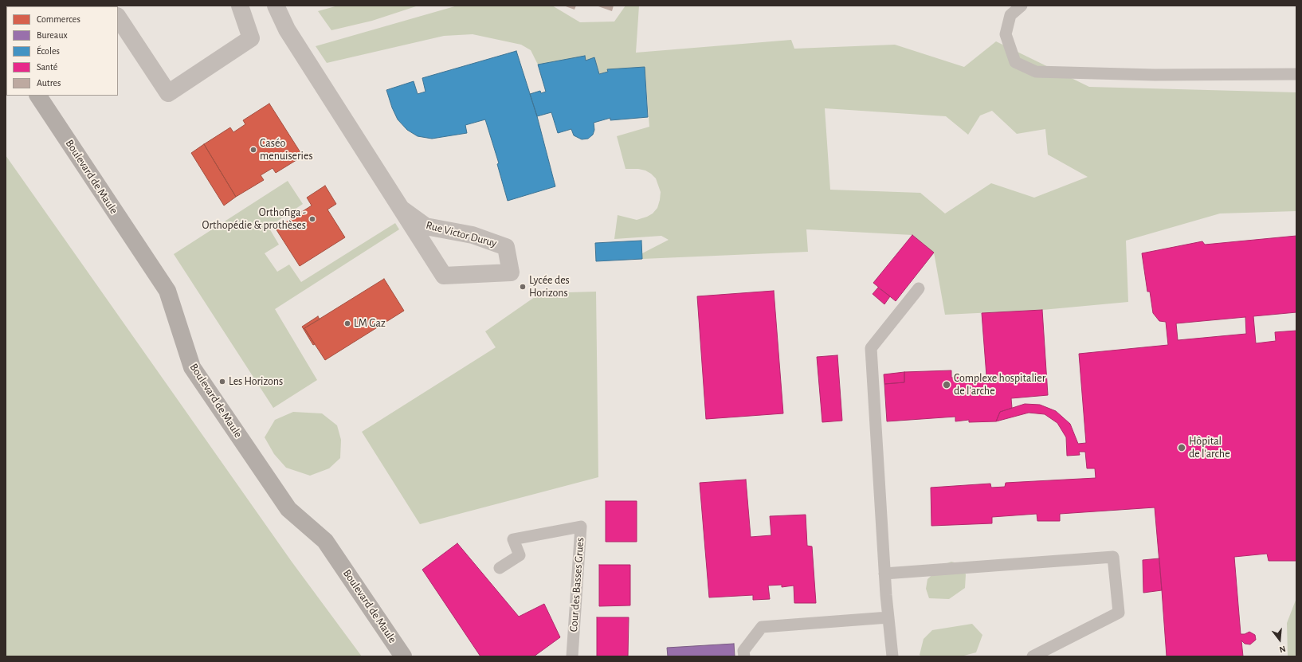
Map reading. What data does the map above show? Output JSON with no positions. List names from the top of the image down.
{
  "streets": {
    "main road": ["Boulevard de Maule"],
    "street": ["Rue Victor Duruy"],
    "lane": ["Cour des Basses Grues"]
  },
  "places": [
    "Caséo menuiseries",
    "Orthofiga - Orthopédie & prothèses",
    "Lycée des Horizons",
    "LM Gaz",
    "Les Horizons",
    "Complexe hospitalier de l'arche",
    "Hôpital de l'arche"
  ],
  "legend": [
    "Commerces",
    "Bureaux",
    "Écoles",
    "Santé",
    "Autres"
  ],
  "north": "bottom"
}
